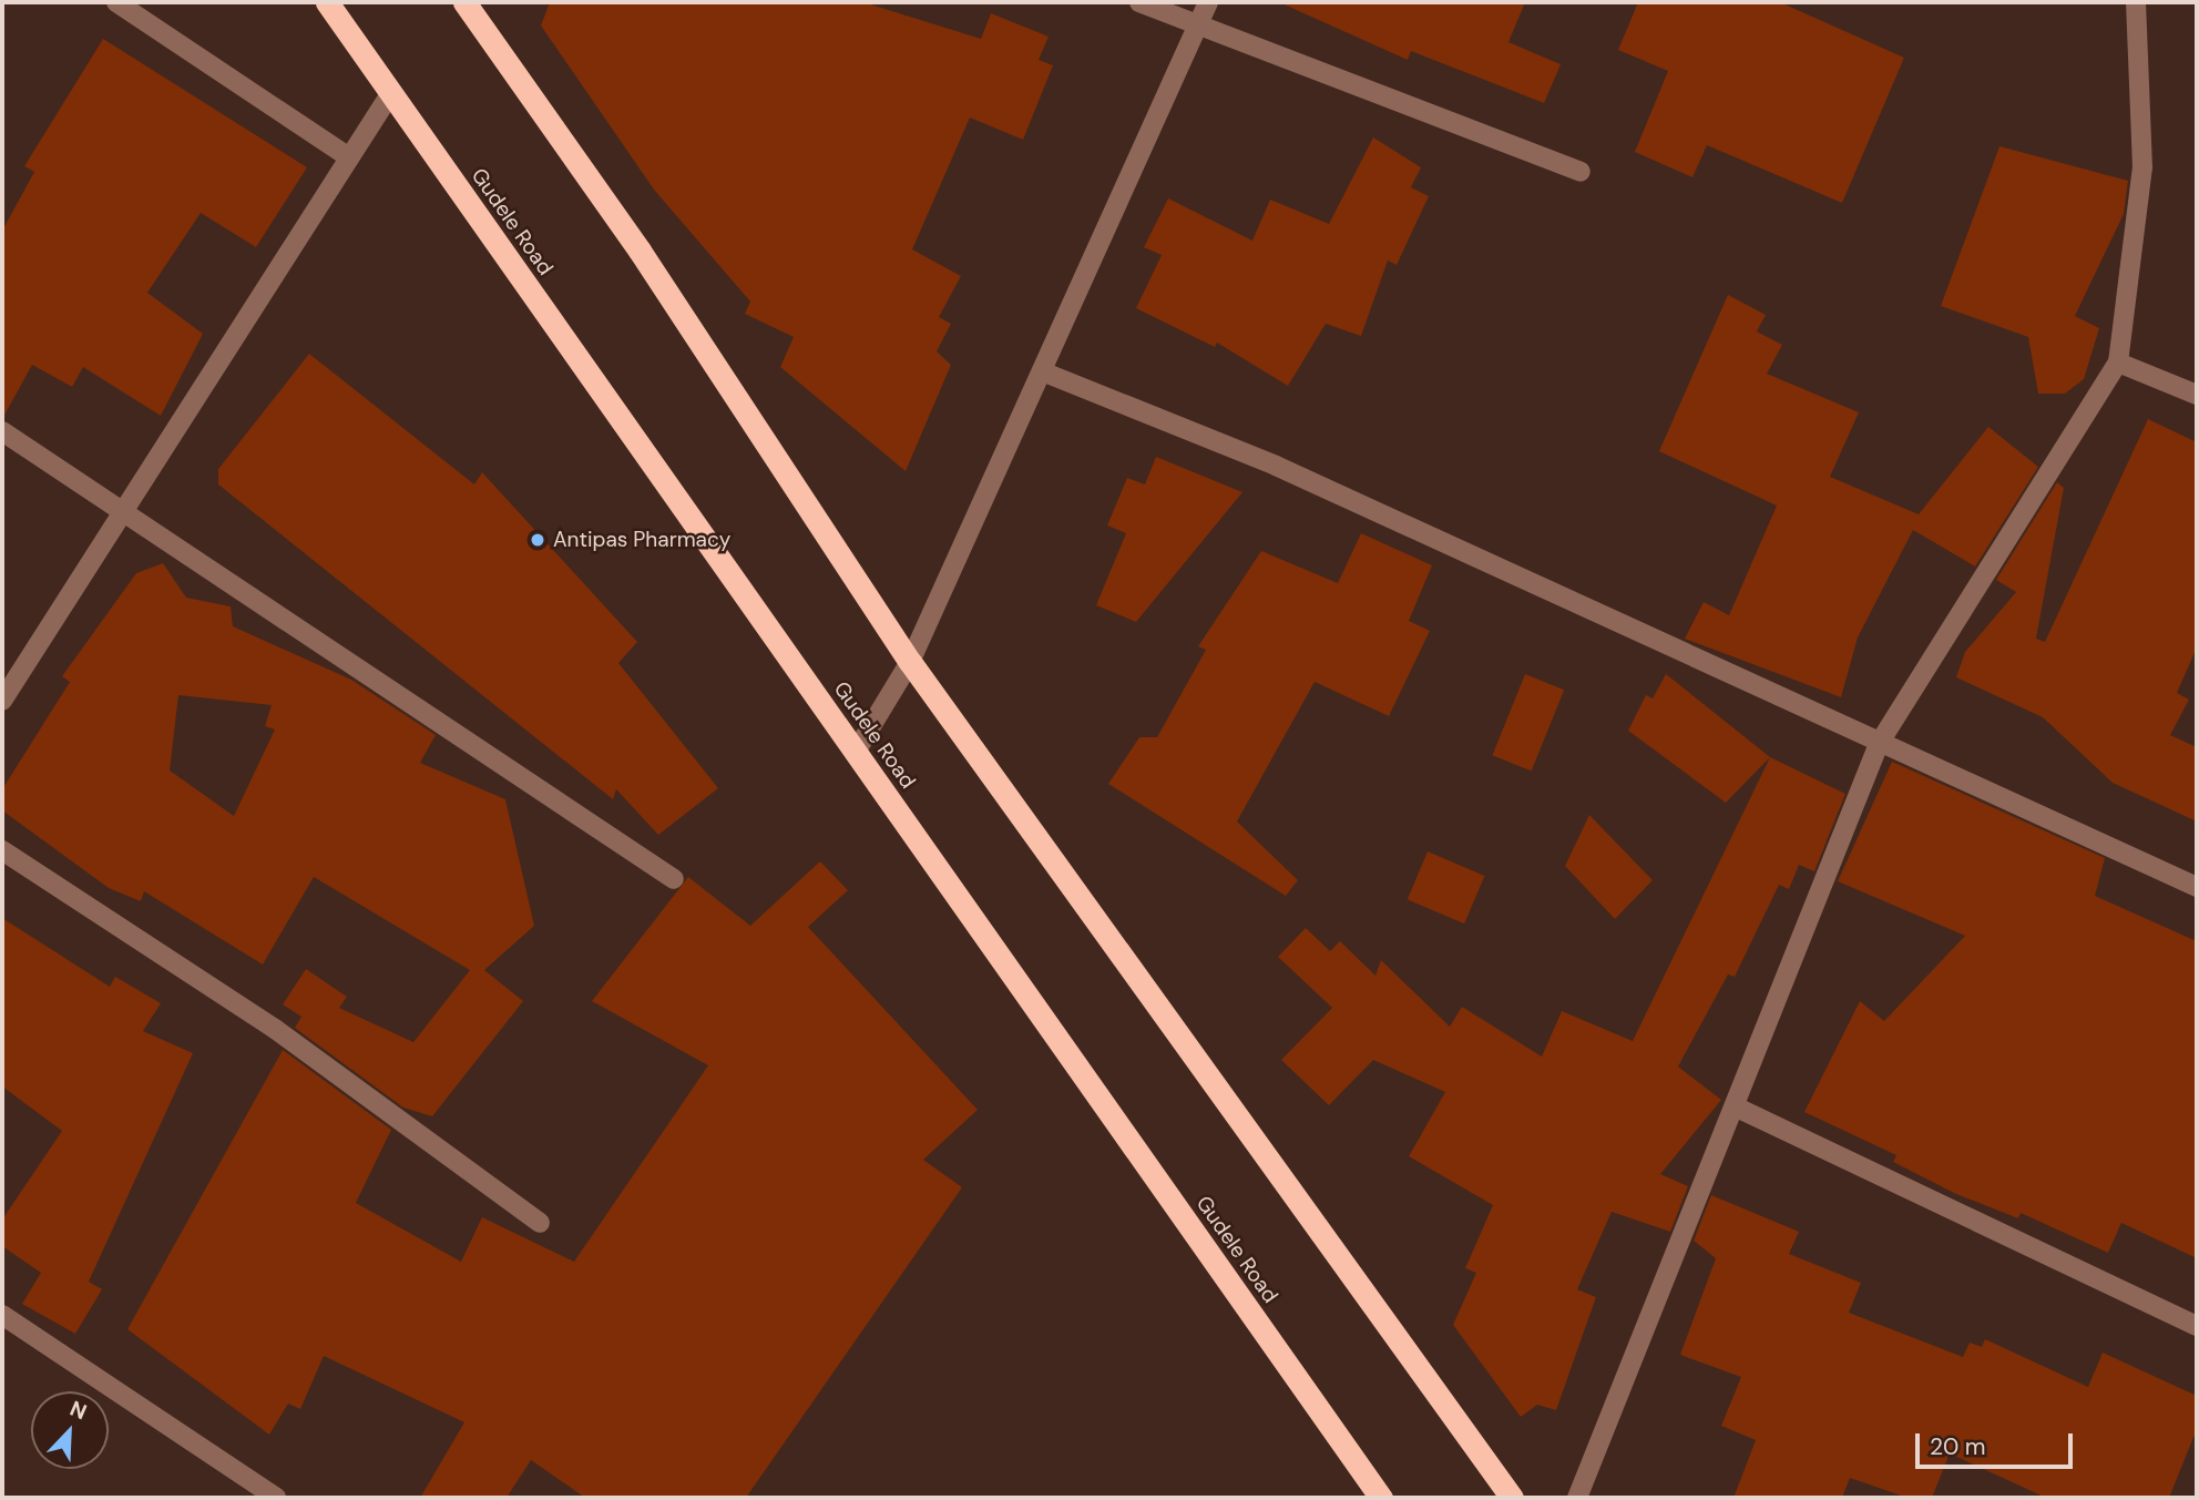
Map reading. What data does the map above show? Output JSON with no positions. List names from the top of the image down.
{
  "streets": {
    "highway": ["Gudele Road"]
  },
  "places": ["Antipas Pharmacy"],
  "scale_bar": "20 m",
  "north": "top right"
}
